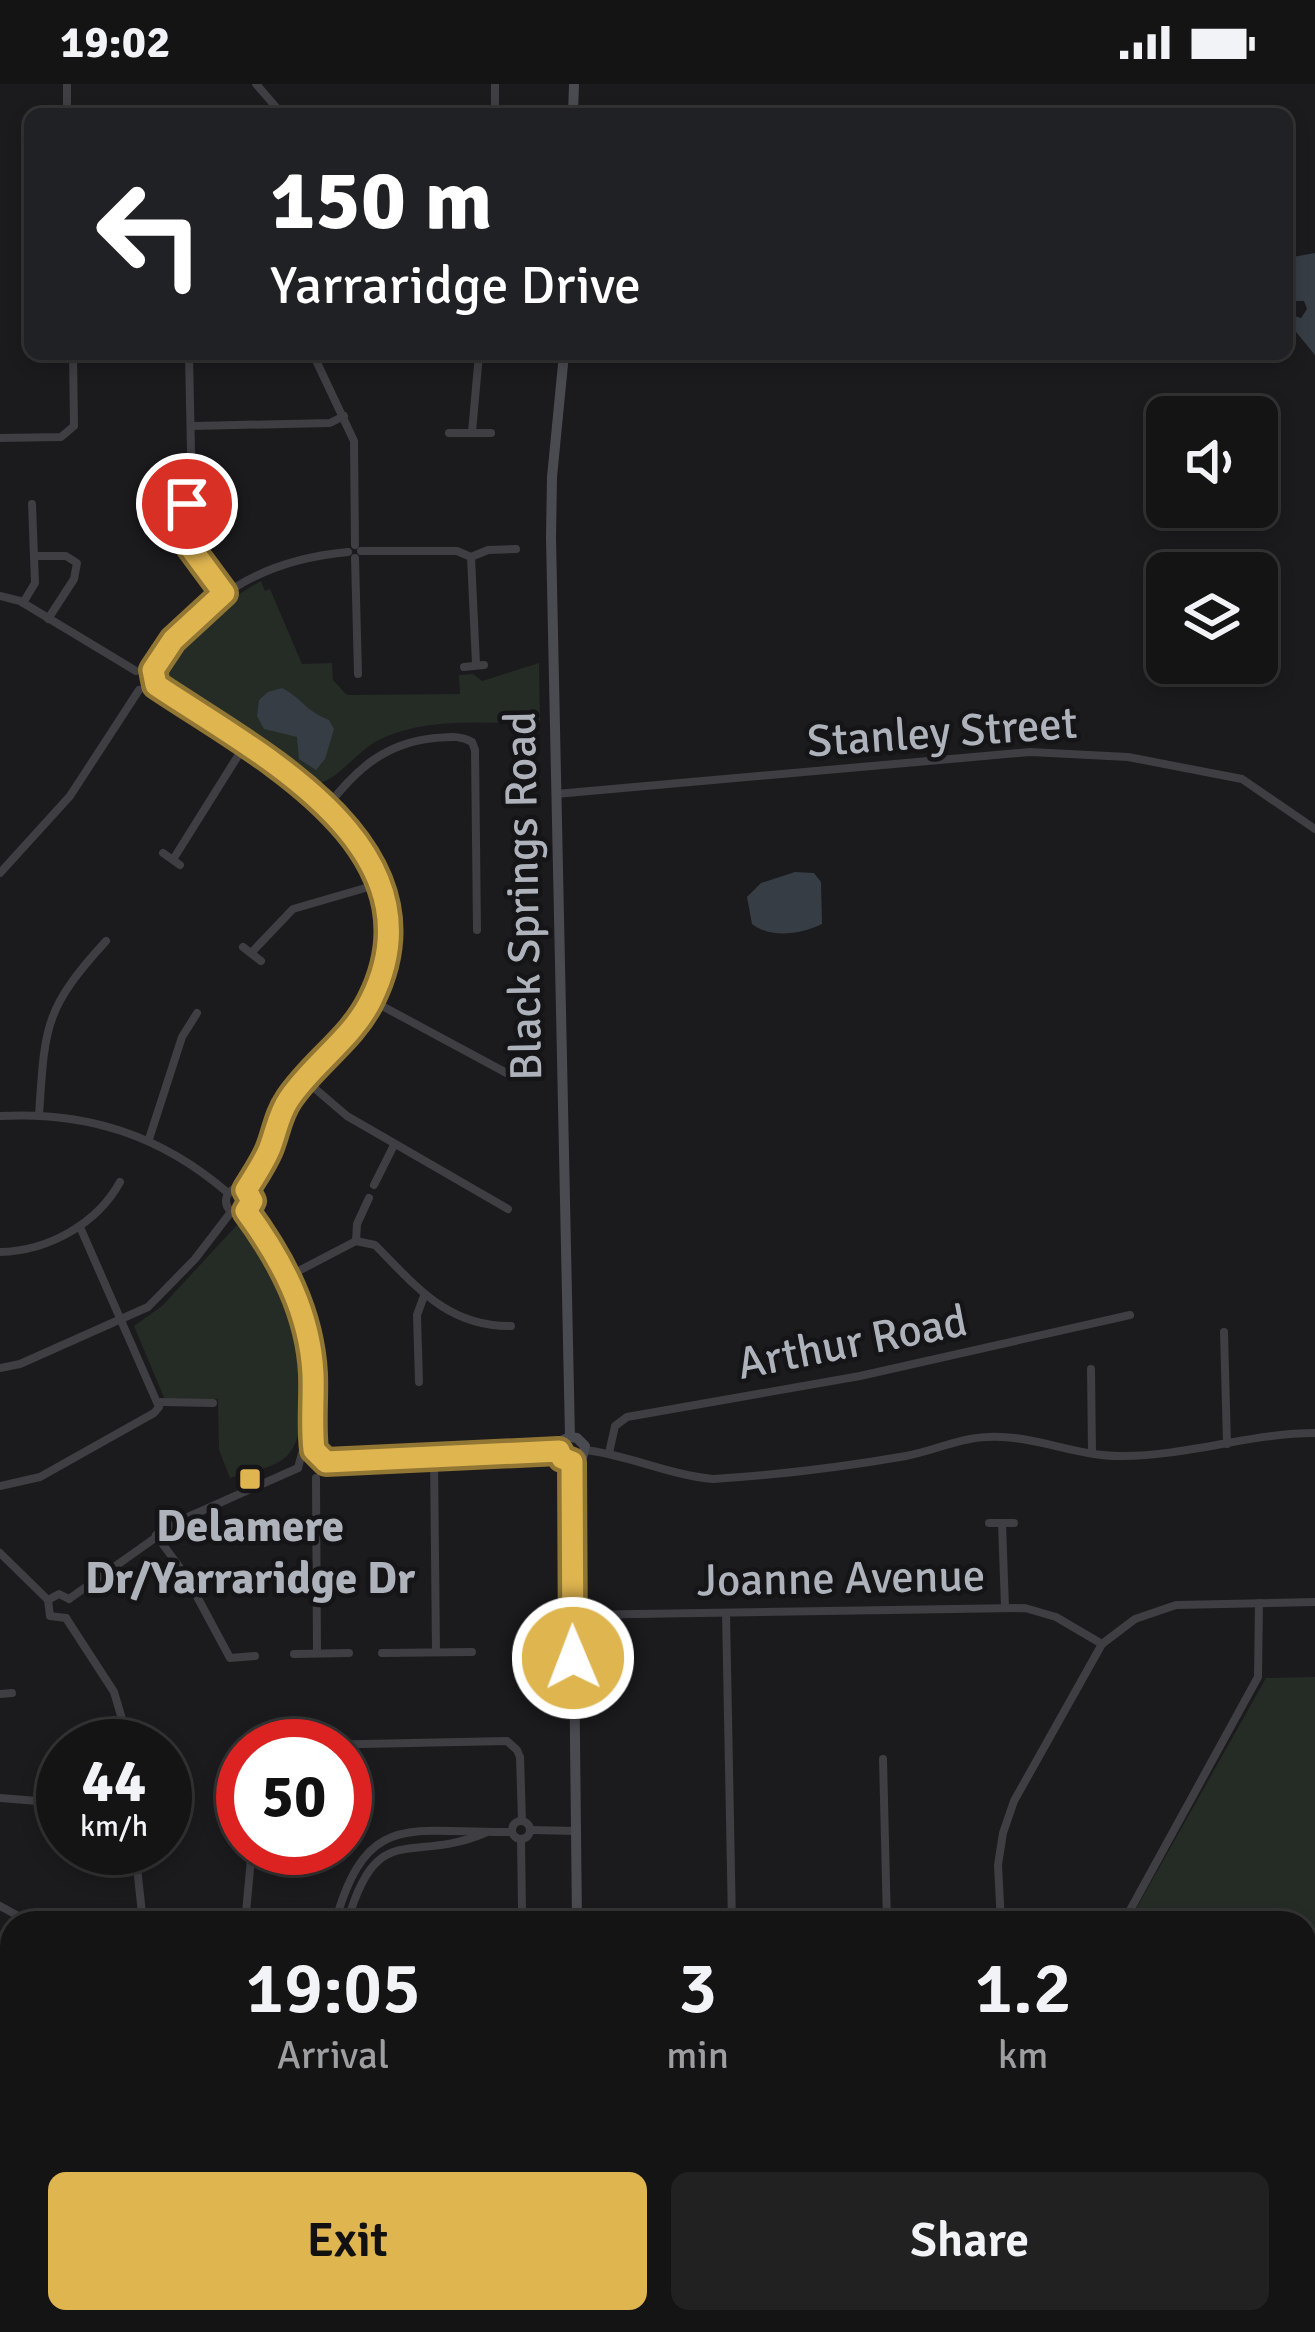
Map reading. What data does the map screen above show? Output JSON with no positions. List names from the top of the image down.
{
  "streets": {
    "main road": ["Black Springs Road"],
    "street": ["Stanley Street", "Arthur Road", "Joanne Avenue"]
  },
  "crossings": [
    ["Stanley Street", "Black Springs Road"]
  ],
  "places": {
    "transit": ["Delamere Dr/Yarraridge Dr"]
  },
  "page": {
    "status": "19:02",
    "turn": ["150 m", "Yarraridge Drive"],
    "speed": "44 km/h",
    "limit": "50",
    "eta": [
      "19:05",
      "Arrival",
      "3",
      "min",
      "1.2",
      "km"
    ],
    "buttons": ["Exit", "Share"]
  }
}
